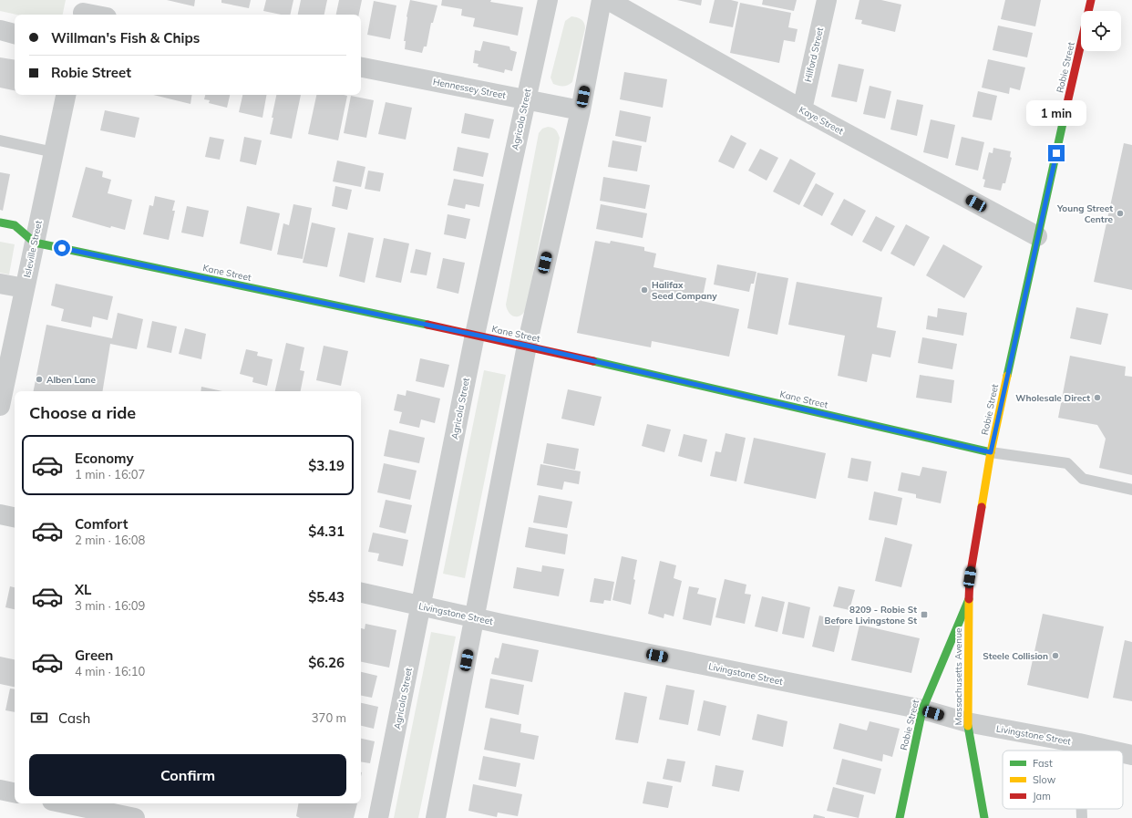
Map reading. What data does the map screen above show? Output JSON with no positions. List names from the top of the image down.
{
  "streets": {
    "street": [
      "Hilford Street",
      "Robie Street",
      "Hennessey Street",
      "Agricola Street",
      "Kaye Street",
      "Isleville Street",
      "Kane Street",
      "Livingstone Street",
      "Massachusetts Avenue"
    ]
  },
  "crossings": [
    ["Hilford Street", "Kaye Street"],
    ["Robie Street", "Kaye Street"],
    ["Robie Street", "Kane Street"],
    ["Robie Street", "Livingstone Street"],
    ["Robie Street", "Massachusetts Avenue"],
    ["Hennessey Street", "Agricola Street"],
    ["Agricola Street", "Kane Street"],
    ["Agricola Street", "Livingstone Street"],
    ["Isleville Street", "Kane Street"],
    ["Livingstone Street", "Massachusetts Avenue"]
  ],
  "places": {
    "other": [
      "Young Street Centre",
      "Halifax Seed Company",
      "Alben Lane",
      "Wholesale Direct",
      "Steele Collision"
    ],
    "transit": ["8209 - Robie St Before Livingstone St"]
  },
  "legend": ["Fast", "Slow", "Jam"],
  "page": {
    "banner": ["Willman's Fish & Chips", "Robie Street"],
    "bubble": "1 min",
    "heading": "Choose a ride",
    "list": [
      {
        "name": "Economy",
        "note": "1 min · 16:07",
        "value": "$3.19"
      },
      {
        "name": "Comfort",
        "note": "2 min · 16:08",
        "value": "$4.31"
      },
      {
        "name": "XL",
        "note": "3 min · 16:09",
        "value": "$5.43"
      },
      {
        "name": "Green",
        "note": "4 min · 16:10",
        "value": "$6.26"
      }
    ],
    "pay": ["Cash", "370 m"],
    "buttons": "Confirm"
  }
}
